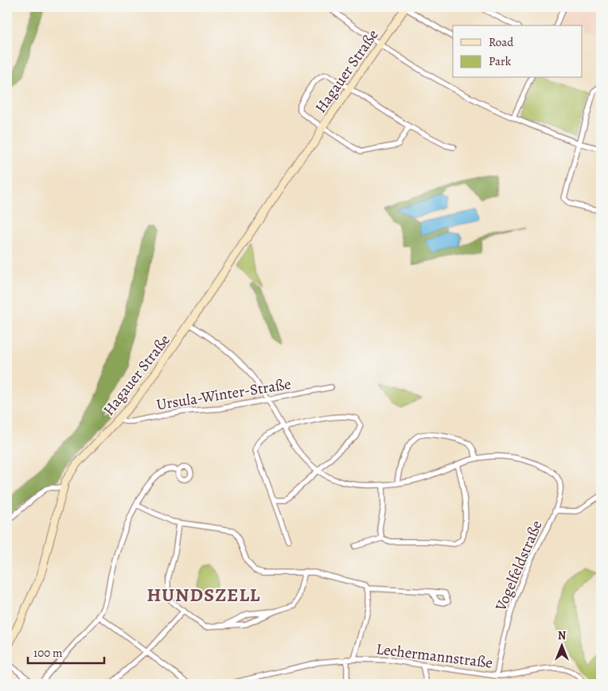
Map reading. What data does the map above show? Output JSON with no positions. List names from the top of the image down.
{
  "streets": {
    "street": [
      "Hagauer Straße",
      "Ursula-Winter-Straße",
      "Vogelfeldstraße",
      "Lechermannstraße"
    ]
  },
  "crossings": [
    ["Hagauer Straße", "Ursula-Winter-Straße"],
    ["Vogelfeldstraße", "Lechermannstraße"]
  ],
  "districts": ["HUNDSZELL"],
  "legend": ["Road", "Park"],
  "scale_bar": "100 m",
  "north": "top"
}
